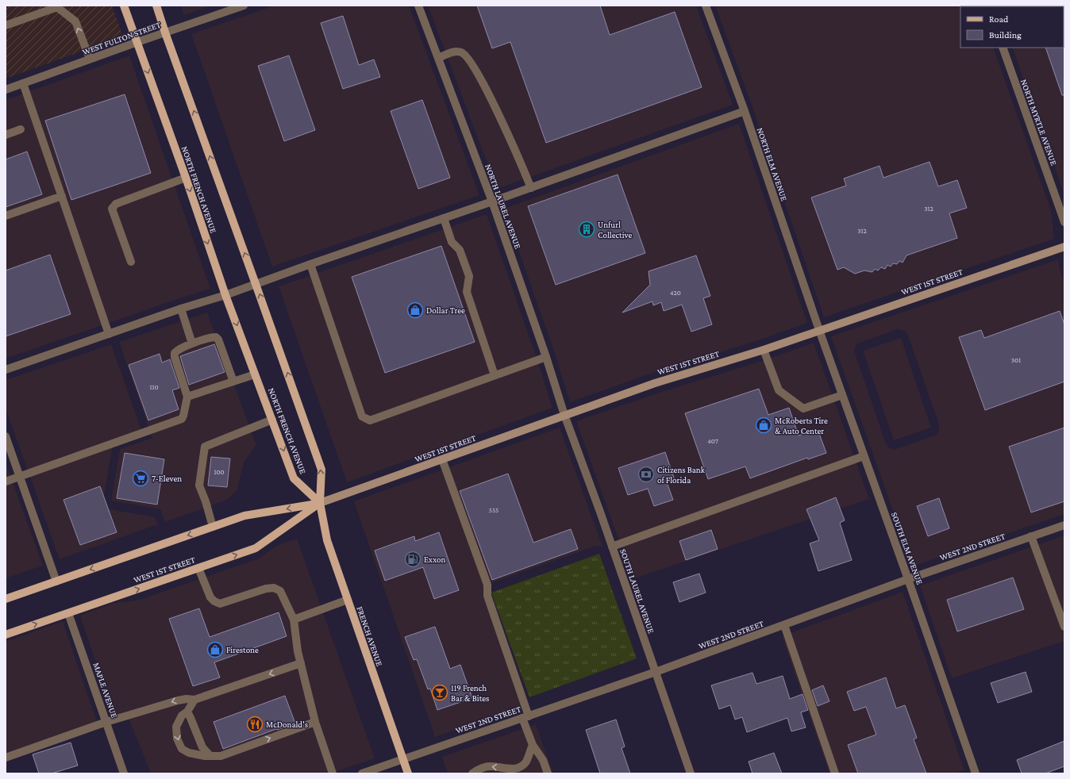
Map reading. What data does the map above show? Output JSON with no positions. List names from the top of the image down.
{
  "streets": {
    "main road": ["NORTH FRENCH AVENUE", "WEST 1ST STREET", "FRENCH AVENUE"],
    "street": [
      "WEST FULTON STREET",
      "NORTH MYRTLE AVENUE",
      "NORTH ELM AVENUE",
      "NORTH LAUREL AVENUE",
      "WEST 2ND STREET",
      "SOUTH ELM AVENUE",
      "SOUTH LAUREL AVENUE",
      "MAPLE AVENUE"
    ]
  },
  "crossings": [
    ["WEST FULTON STREET", "NORTH FRENCH AVENUE"],
    ["NORTH ELM AVENUE", "WEST 1ST STREET"],
    ["NORTH ELM AVENUE", "SOUTH ELM AVENUE"],
    ["NORTH FRENCH AVENUE", "WEST 1ST STREET"],
    ["NORTH FRENCH AVENUE", "FRENCH AVENUE"],
    ["NORTH LAUREL AVENUE", "WEST 1ST STREET"],
    ["NORTH LAUREL AVENUE", "SOUTH LAUREL AVENUE"],
    ["WEST 1ST STREET", "SOUTH ELM AVENUE"],
    ["WEST 1ST STREET", "SOUTH LAUREL AVENUE"],
    ["WEST 1ST STREET", "FRENCH AVENUE"],
    ["WEST 1ST STREET", "MAPLE AVENUE"],
    ["WEST 2ND STREET", "SOUTH ELM AVENUE"],
    ["WEST 2ND STREET", "SOUTH LAUREL AVENUE"],
    ["WEST 2ND STREET", "FRENCH AVENUE"]
  ],
  "places": {
    "building": ["Unfurl Collective"],
    "shop": ["Dollar Tree", "McRoberts Tire & Auto Center", "Firestone"],
    "bank": ["Citizens Bank of Florida"],
    "supermarket": ["7-Eleven"],
    "fuel station": ["Exxon"],
    "bar": ["119 French Bar & Bites"],
    "restaurant": ["McDonald's"]
  },
  "house_numbers": [
    "312",
    "312",
    "420",
    "301",
    "110",
    "407",
    "100",
    "555"
  ],
  "legend": ["Road", "Building"]
}
